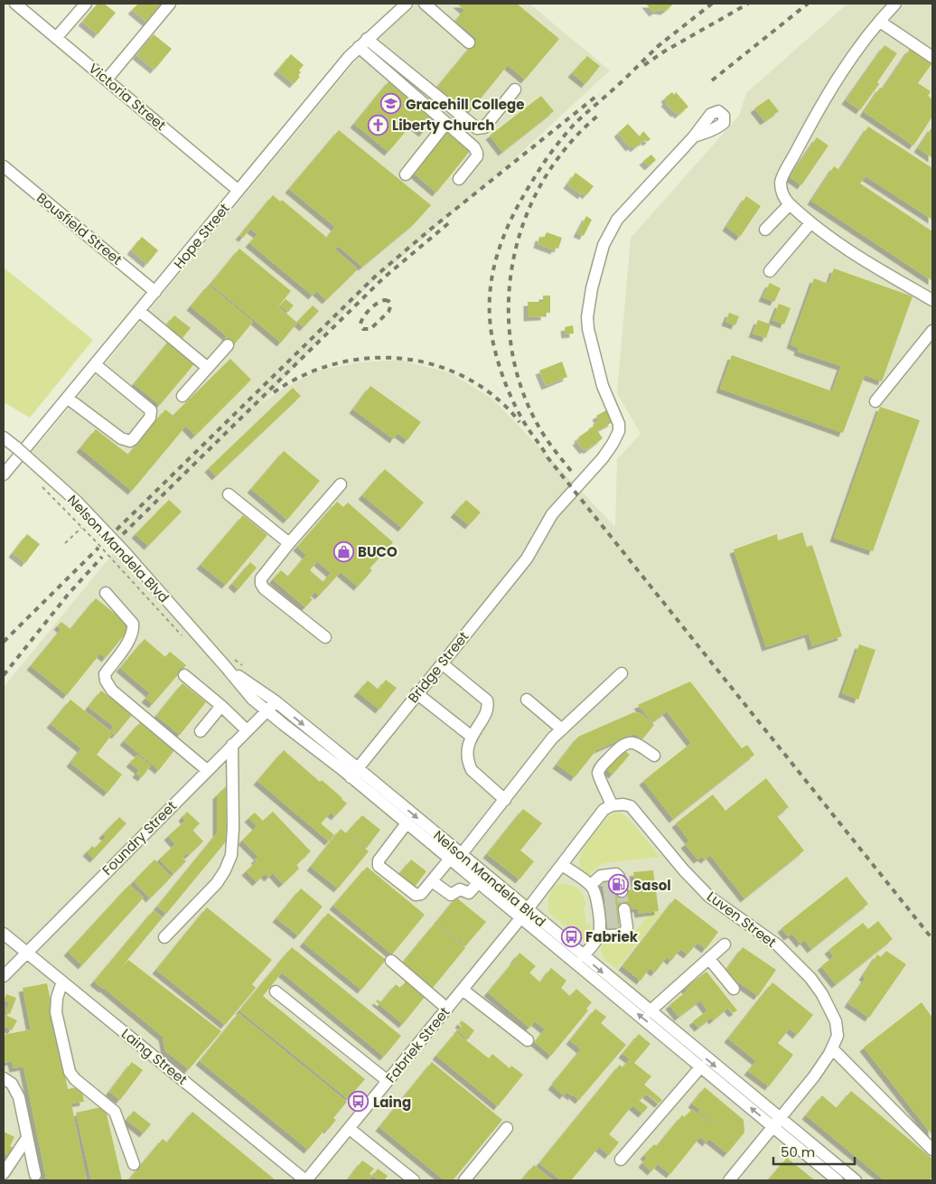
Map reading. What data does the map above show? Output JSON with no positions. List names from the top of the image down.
{
  "streets": {
    "street": [
      "Victoria Street",
      "Bousfield Street",
      "Hope Street",
      "Nelson Mandela Blvd",
      "Bridge Street",
      "Foundry Street",
      "Luven Street",
      "Fabriek Street",
      "Laing Street"
    ]
  },
  "crossings": [
    ["Victoria Street", "Hope Street"],
    ["Bousfield Street", "Hope Street"],
    ["Nelson Mandela Blvd", "Bridge Street"],
    ["Nelson Mandela Blvd", "Foundry Street"],
    ["Nelson Mandela Blvd", "Luven Street"],
    ["Nelson Mandela Blvd", "Fabriek Street"],
    ["Foundry Street", "Laing Street"],
    ["Fabriek Street", "Laing Street"]
  ],
  "places": {
    "school or university": ["Gracehill College"],
    "church": ["Liberty Church"],
    "shop": ["BUCO"],
    "fuel station": ["Sasol"],
    "bus stop": ["Fabriek", "Laing"]
  },
  "scale_bar": "50 m"
}
